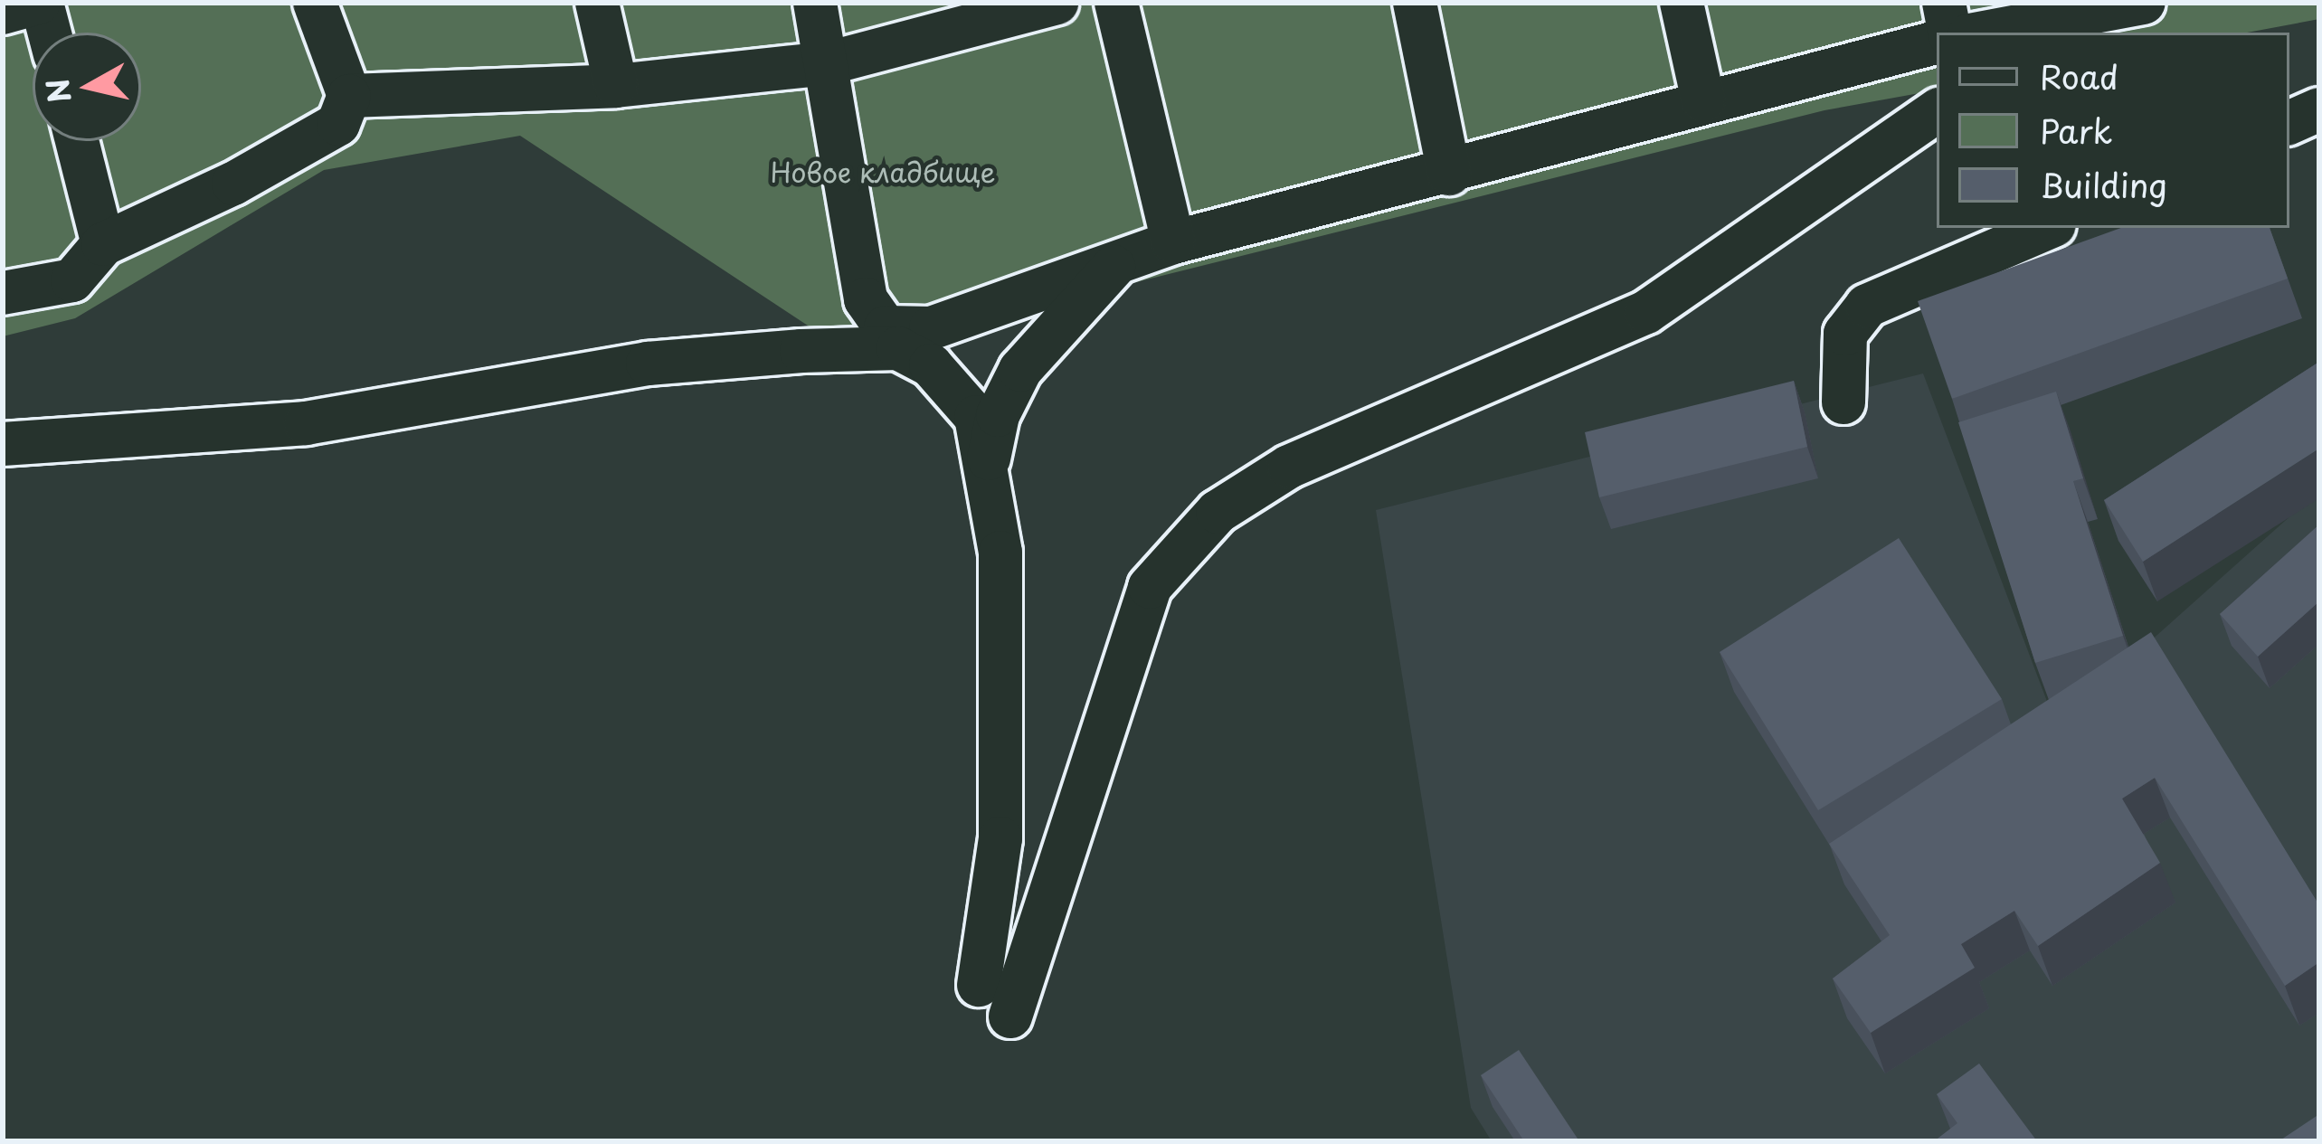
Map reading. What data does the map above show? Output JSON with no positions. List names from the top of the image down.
{
  "parks": ["Новое кладбище"],
  "legend": ["Road", "Park", "Building"],
  "north": "left"
}
